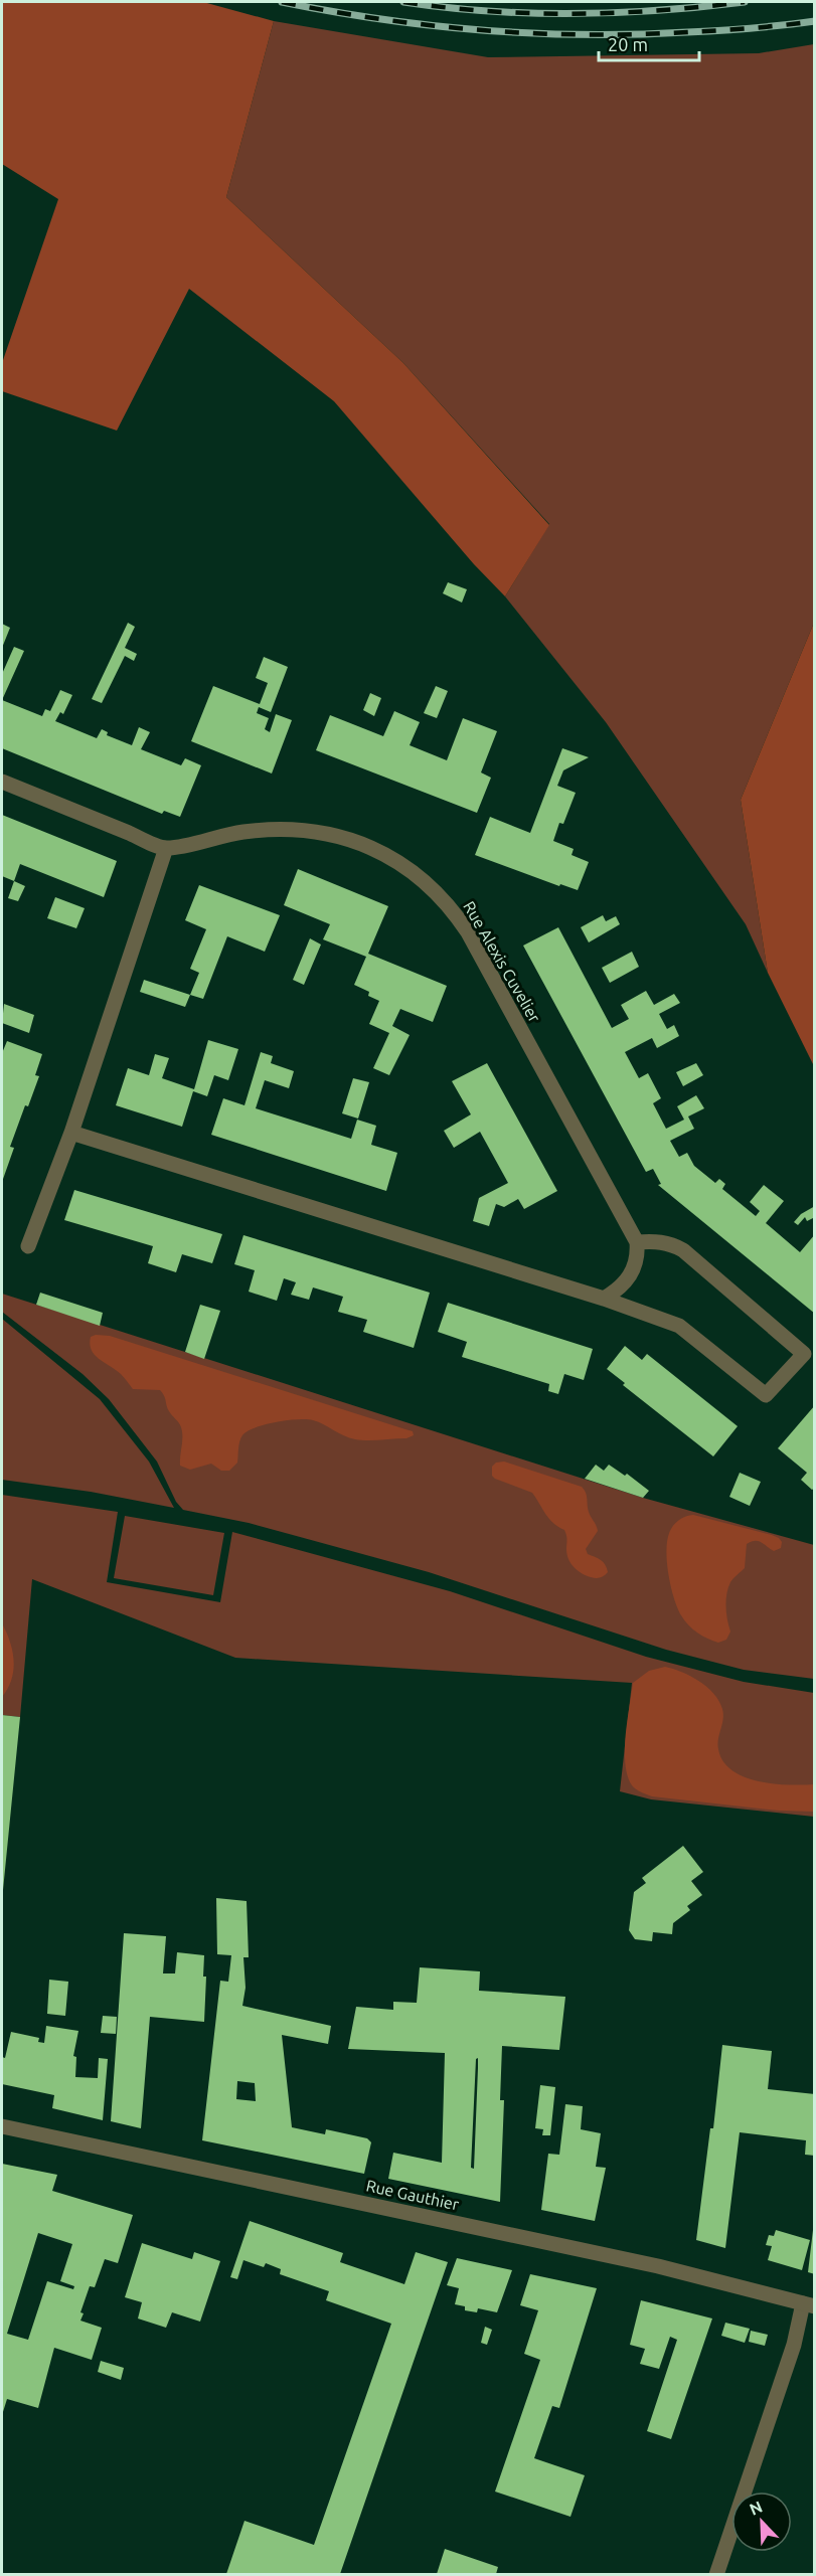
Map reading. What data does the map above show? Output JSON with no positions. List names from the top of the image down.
{
  "streets": {
    "street": ["Rue Alexis Cuvelier", "Rue Gauthier"]
  },
  "scale_bar": "20 m",
  "north": "top left"
}
